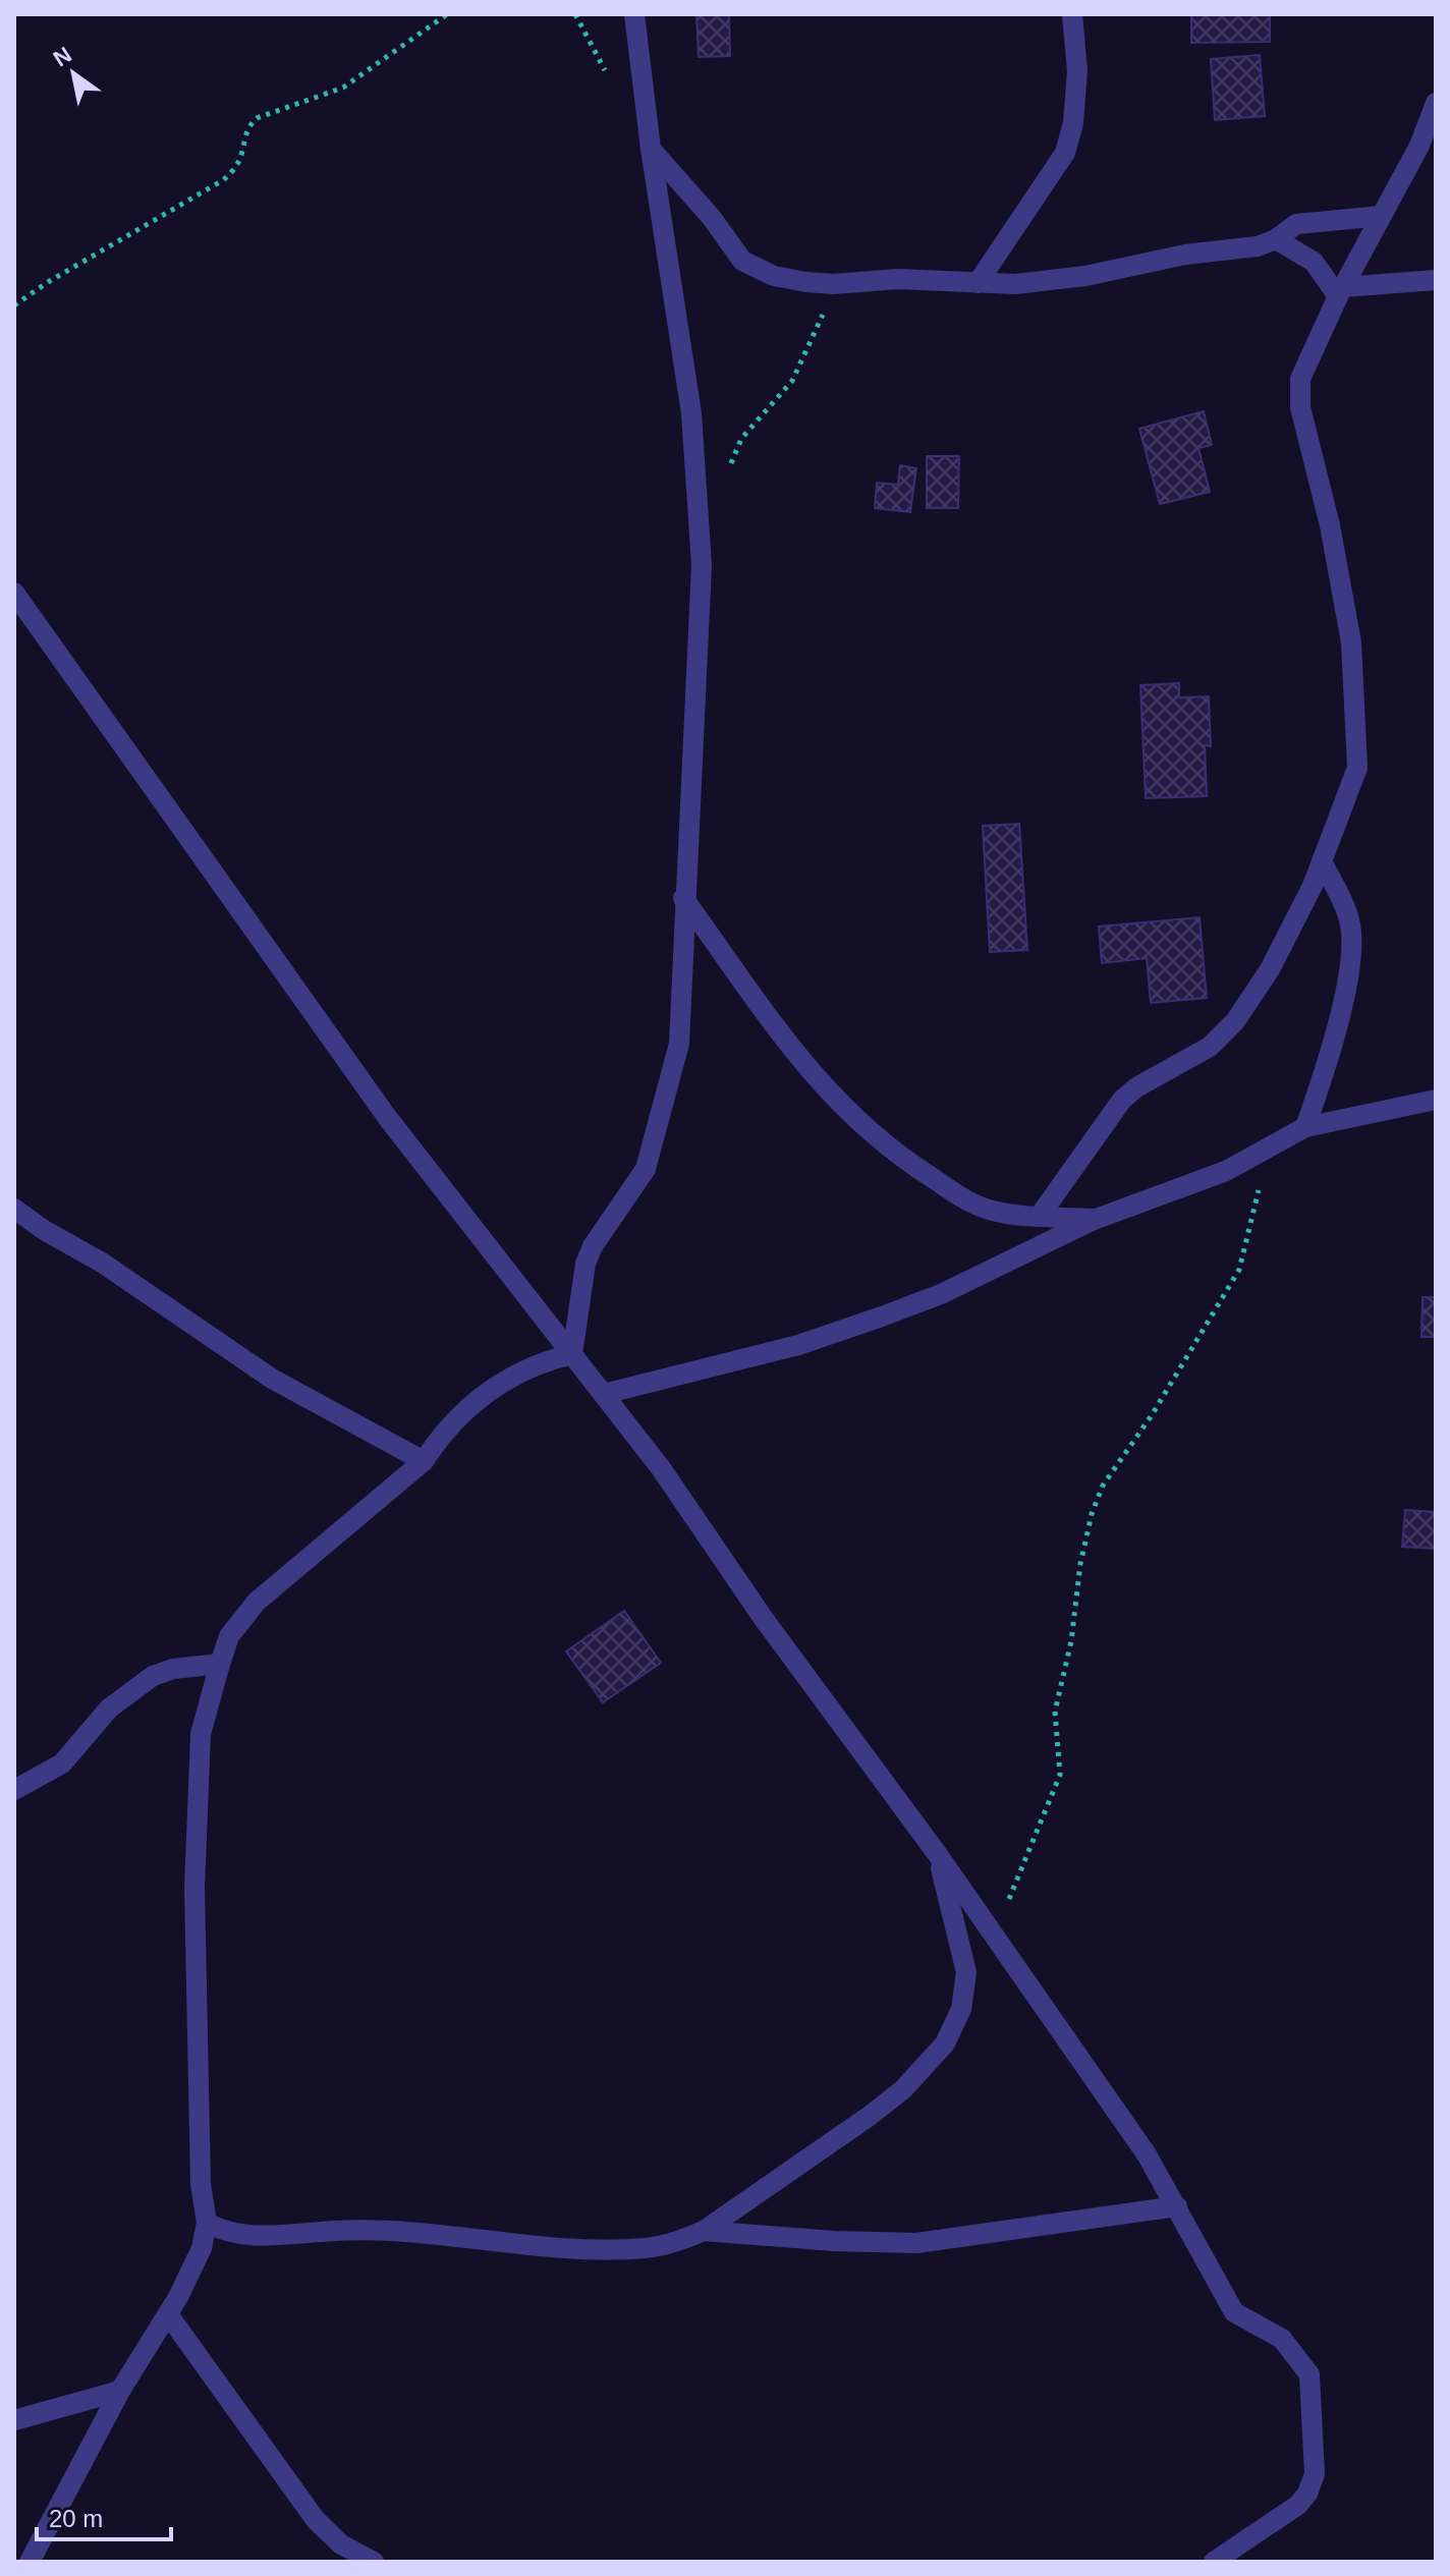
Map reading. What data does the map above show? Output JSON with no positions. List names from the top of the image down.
{
  "scale_bar": "20 m",
  "north": "top left"
}
